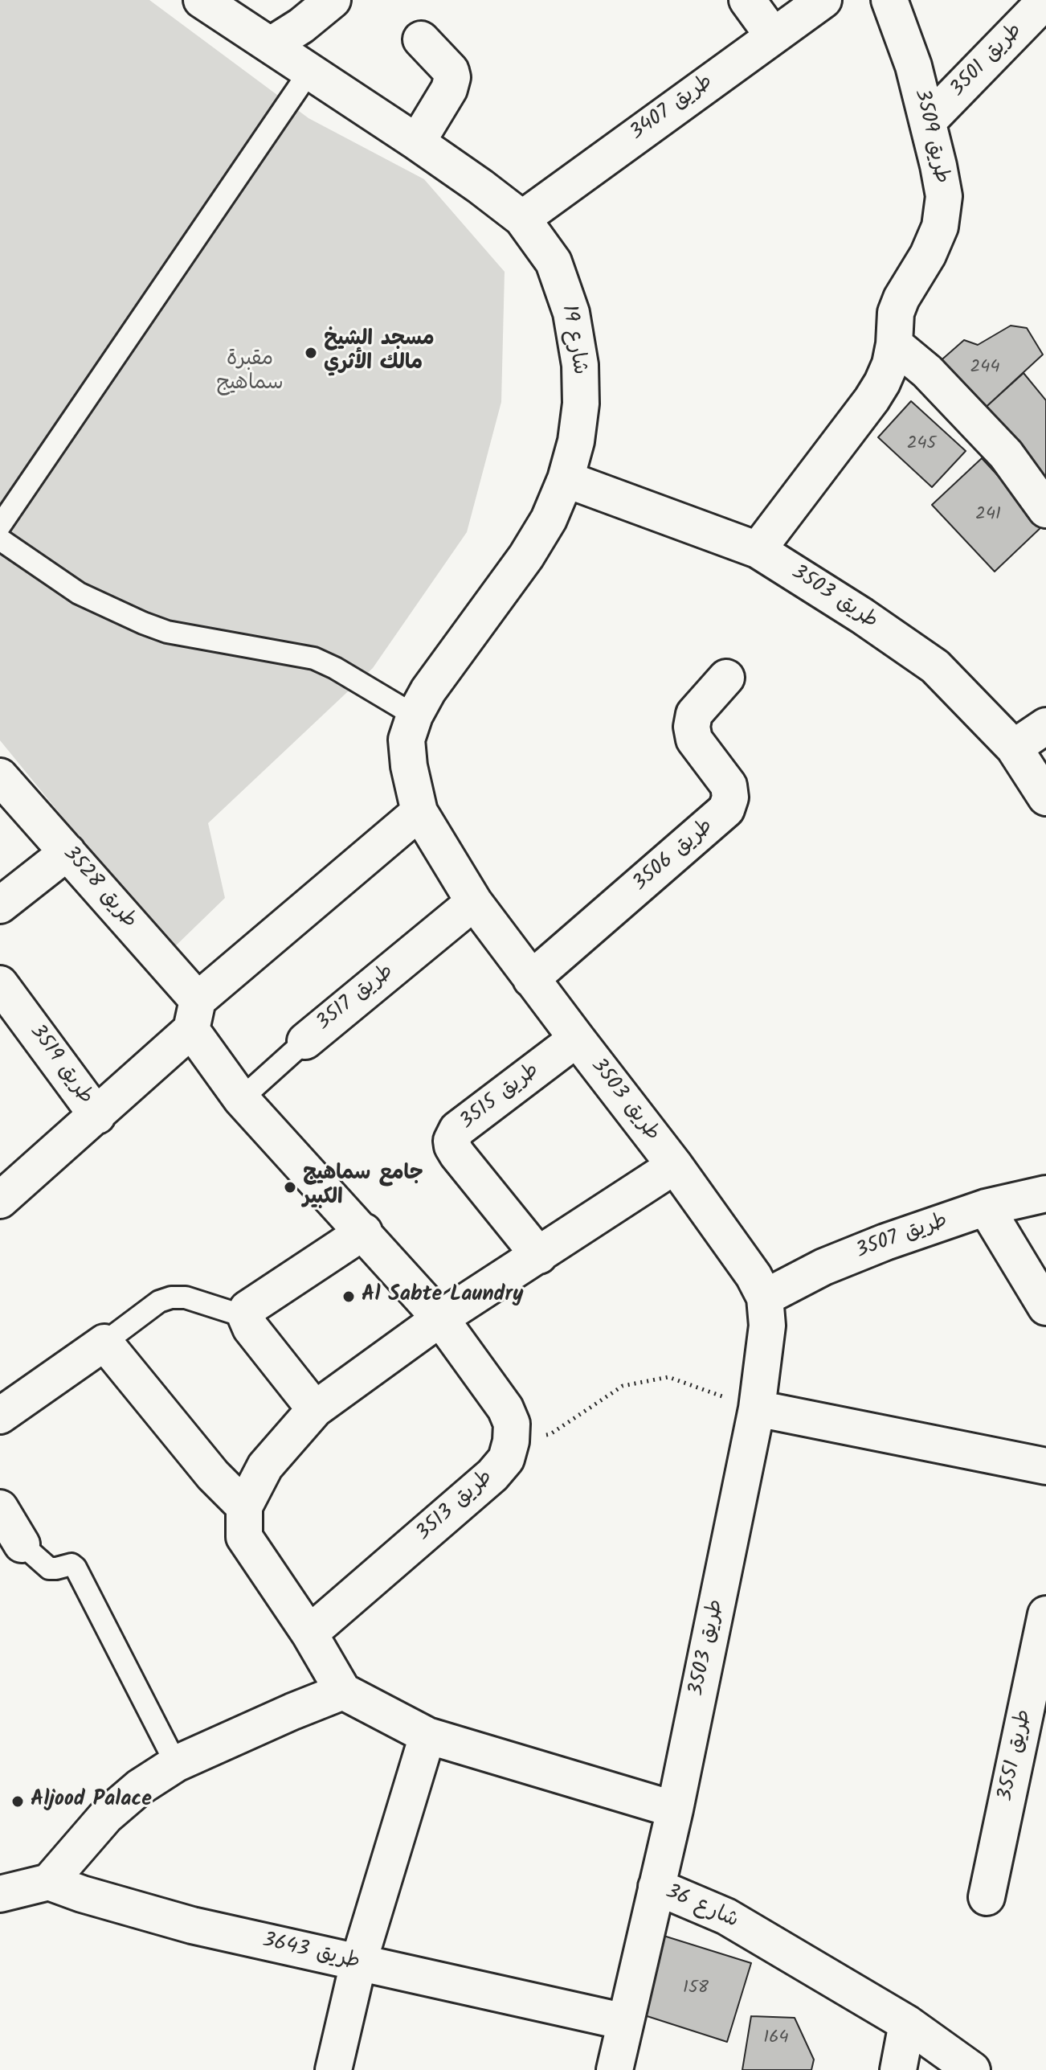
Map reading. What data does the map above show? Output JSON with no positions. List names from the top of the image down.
{
  "streets": {
    "street": [
      "طريق 3501",
      "طريق 3407",
      "طريق 3509",
      "شارع 19",
      "طريق 3503",
      "طريق 3506",
      "طريق 3528",
      "طريق 3517",
      "طريق 3519",
      "طريق 3515",
      "طريق 3507",
      "طريق 3513",
      "طريق 3551",
      "شارع 36",
      "طريق 3643"
    ]
  },
  "crossings": [
    ["طريق 3501", "طريق 3509"],
    ["طريق 3407", "شارع 19"],
    ["طريق 3509", "طريق 3503"],
    ["شارع 19", "طريق 3503"],
    ["طريق 3503", "طريق 3506"],
    ["طريق 3503", "طريق 3517"],
    ["طريق 3503", "طريق 3515"],
    ["طريق 3503", "طريق 3507"],
    ["طريق 3503", "شارع 36"],
    ["شارع 36", "طريق 3643"]
  ],
  "parks": ["مقبرة سماهيج"],
  "places": [
    "مسجد الشيخ مالك الأثري",
    "جامع سماهيج الكبير",
    "Al Sabte Laundry",
    "Aljood Palace"
  ],
  "house_numbers": [
    "244",
    "245",
    "241",
    "158",
    "164"
  ]
}
